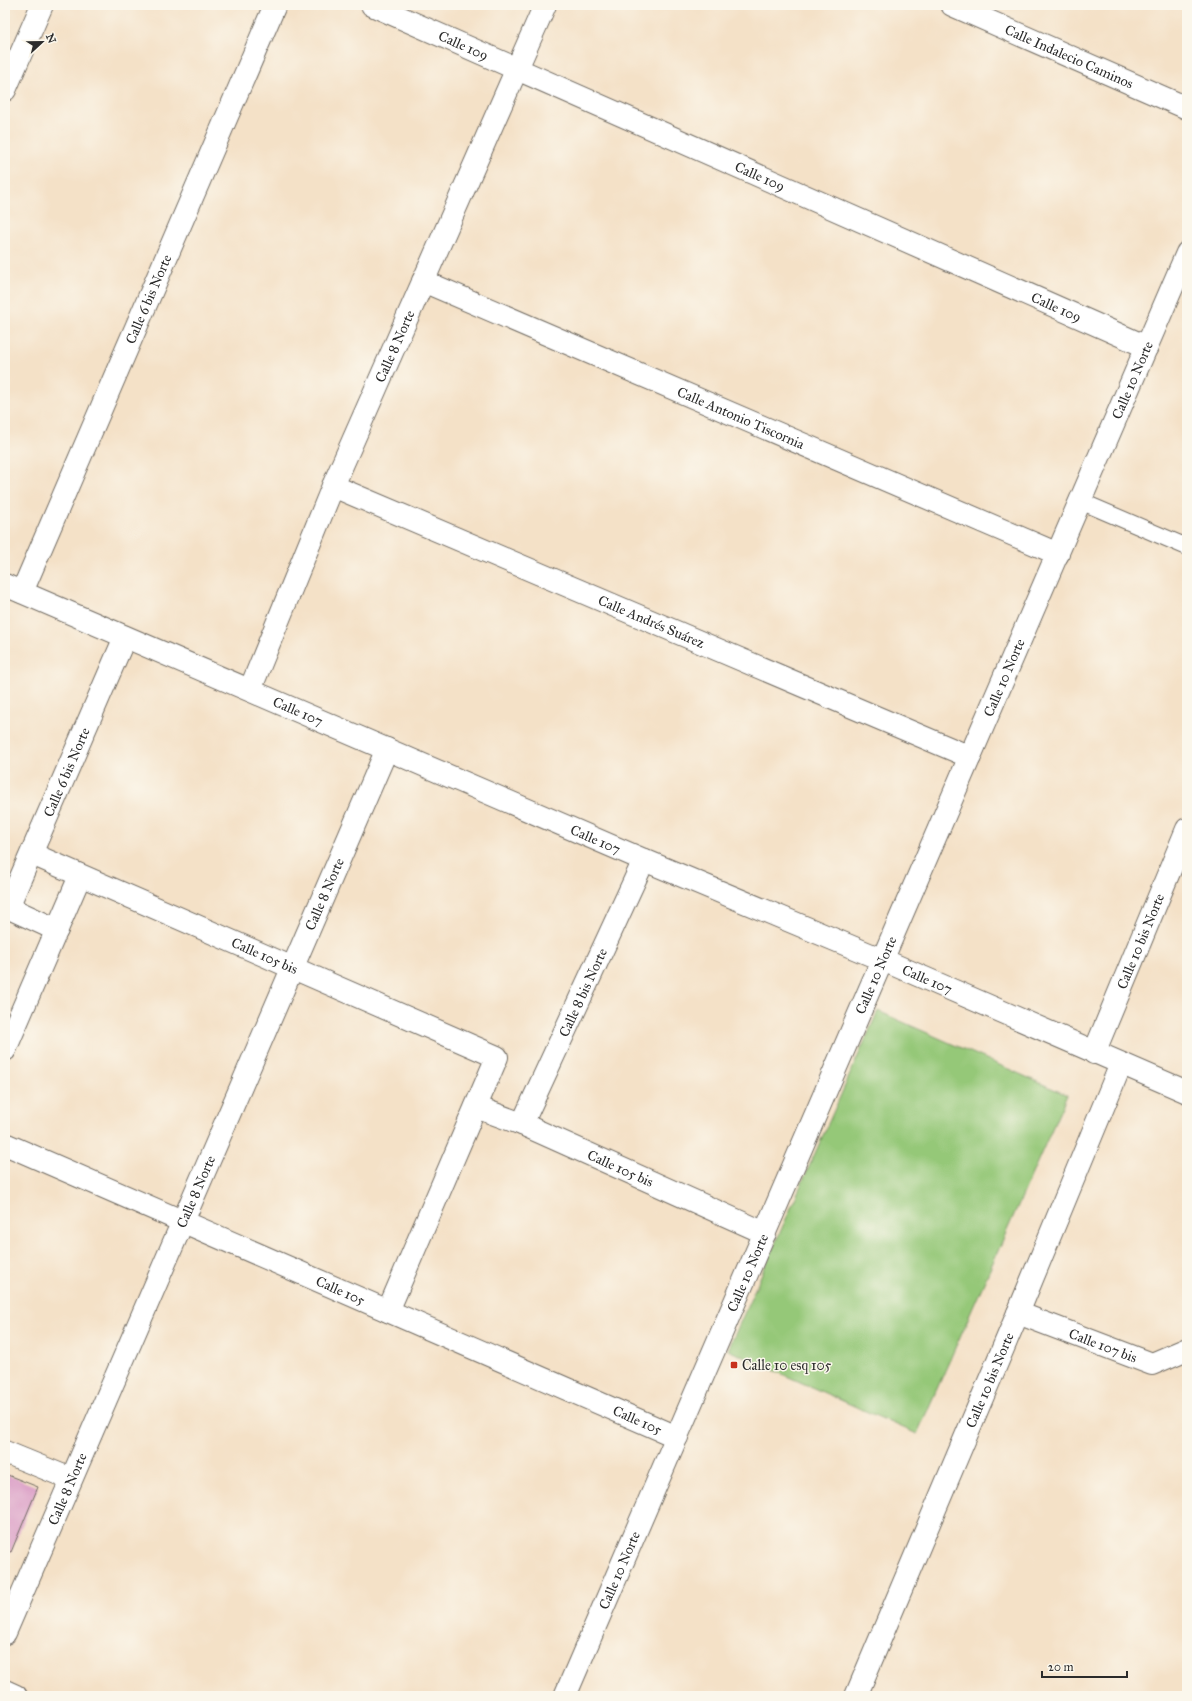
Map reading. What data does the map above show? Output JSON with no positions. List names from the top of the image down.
{
  "streets": {
    "street": [
      "Calle 109",
      "Calle Indalecio Caminos",
      "Calle 6 bis Norte",
      "Calle 8 Norte",
      "Calle 10 Norte",
      "Calle Antonio Tiscornia",
      "Calle Andrés Suárez",
      "Calle 107",
      "Calle 10 bis Norte",
      "Calle 105 bis",
      "Calle 8 bis Norte",
      "Calle 105",
      "Calle 107 bis"
    ]
  },
  "crossings": [
    ["Calle 109", "Calle 8 Norte"],
    ["Calle 109", "Calle 10 Norte"],
    ["Calle 6 bis Norte", "Calle 107"],
    ["Calle 6 bis Norte", "Calle 105 bis"],
    ["Calle 8 Norte", "Calle Antonio Tiscornia"],
    ["Calle 8 Norte", "Calle Andrés Suárez"],
    ["Calle 8 Norte", "Calle 107"],
    ["Calle 8 Norte", "Calle 105 bis"],
    ["Calle 8 Norte", "Calle 105"],
    ["Calle 10 Norte", "Calle Antonio Tiscornia"],
    ["Calle 10 Norte", "Calle Andrés Suárez"],
    ["Calle 10 Norte", "Calle 107"],
    ["Calle 10 Norte", "Calle 105 bis"],
    ["Calle 10 Norte", "Calle 105"],
    ["Calle 107", "Calle 10 bis Norte"],
    ["Calle 107", "Calle 8 bis Norte"],
    ["Calle 10 bis Norte", "Calle 107 bis"],
    ["Calle 105 bis", "Calle 8 bis Norte"]
  ],
  "places": {
    "transit": ["Calle 10 esq 105"]
  },
  "scale_bar": "20 m",
  "north": "right"
}
